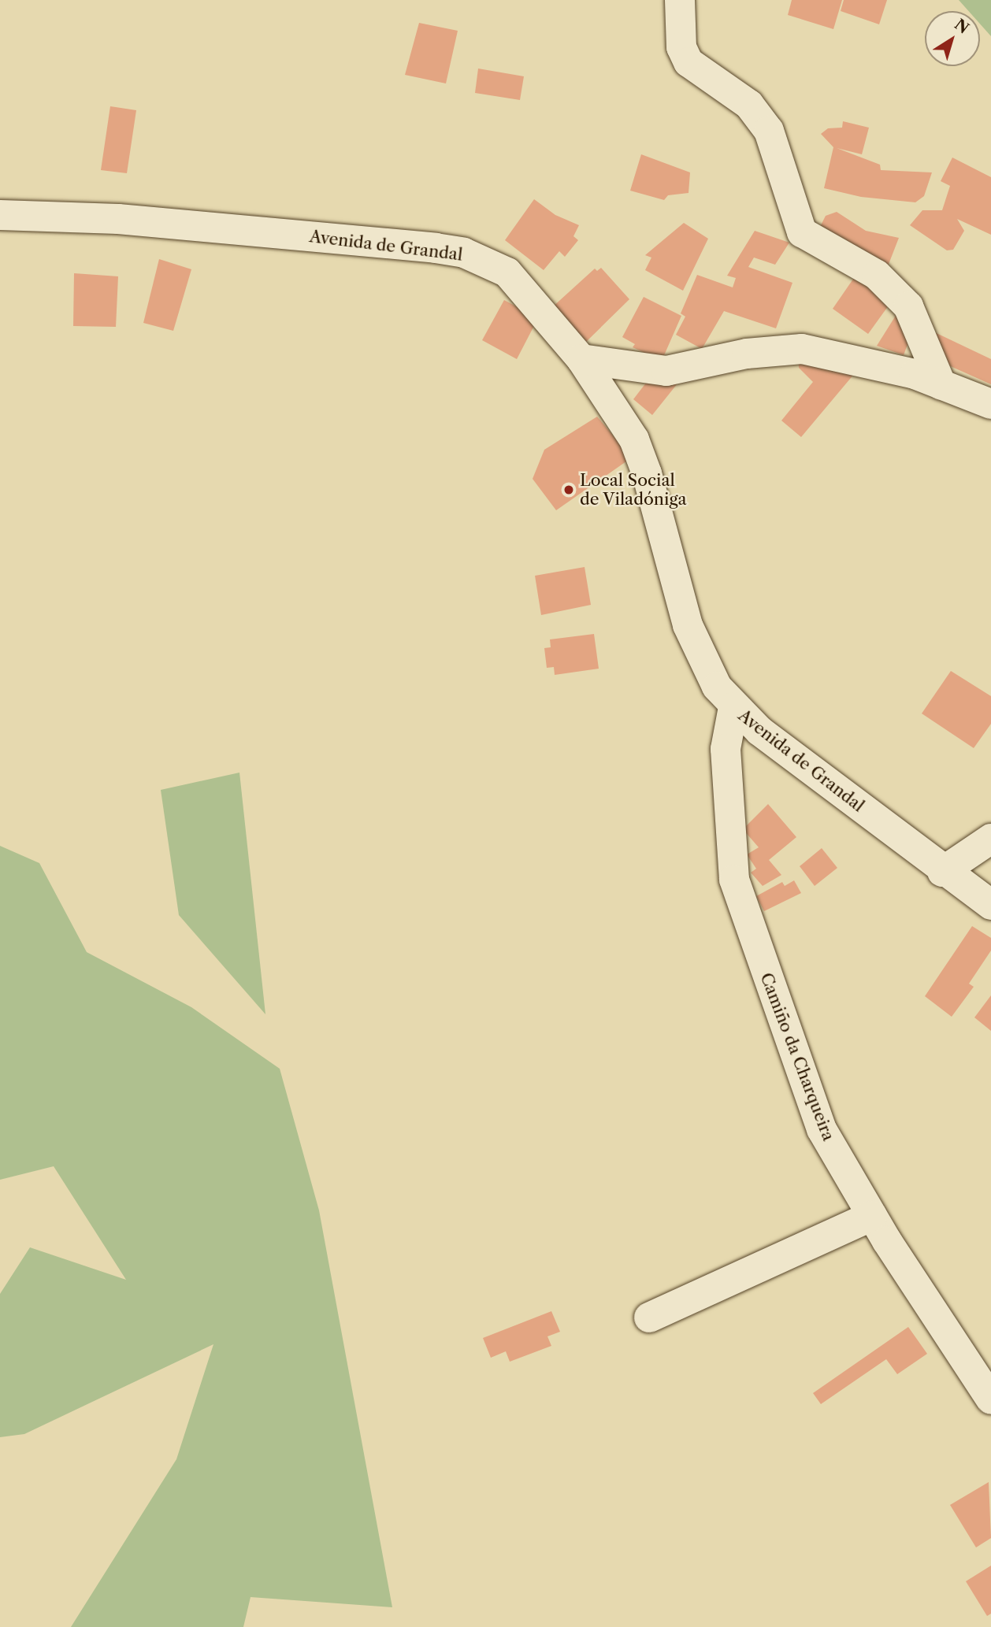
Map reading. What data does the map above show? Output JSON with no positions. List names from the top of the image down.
{
  "streets": {
    "street": ["Avenida de Grandal", "Camiño da Charqueira"]
  },
  "crossings": [
    ["Avenida de Grandal", "Camiño da Charqueira"]
  ],
  "places": ["Local Social de Viladóniga"],
  "north": "top right"
}
